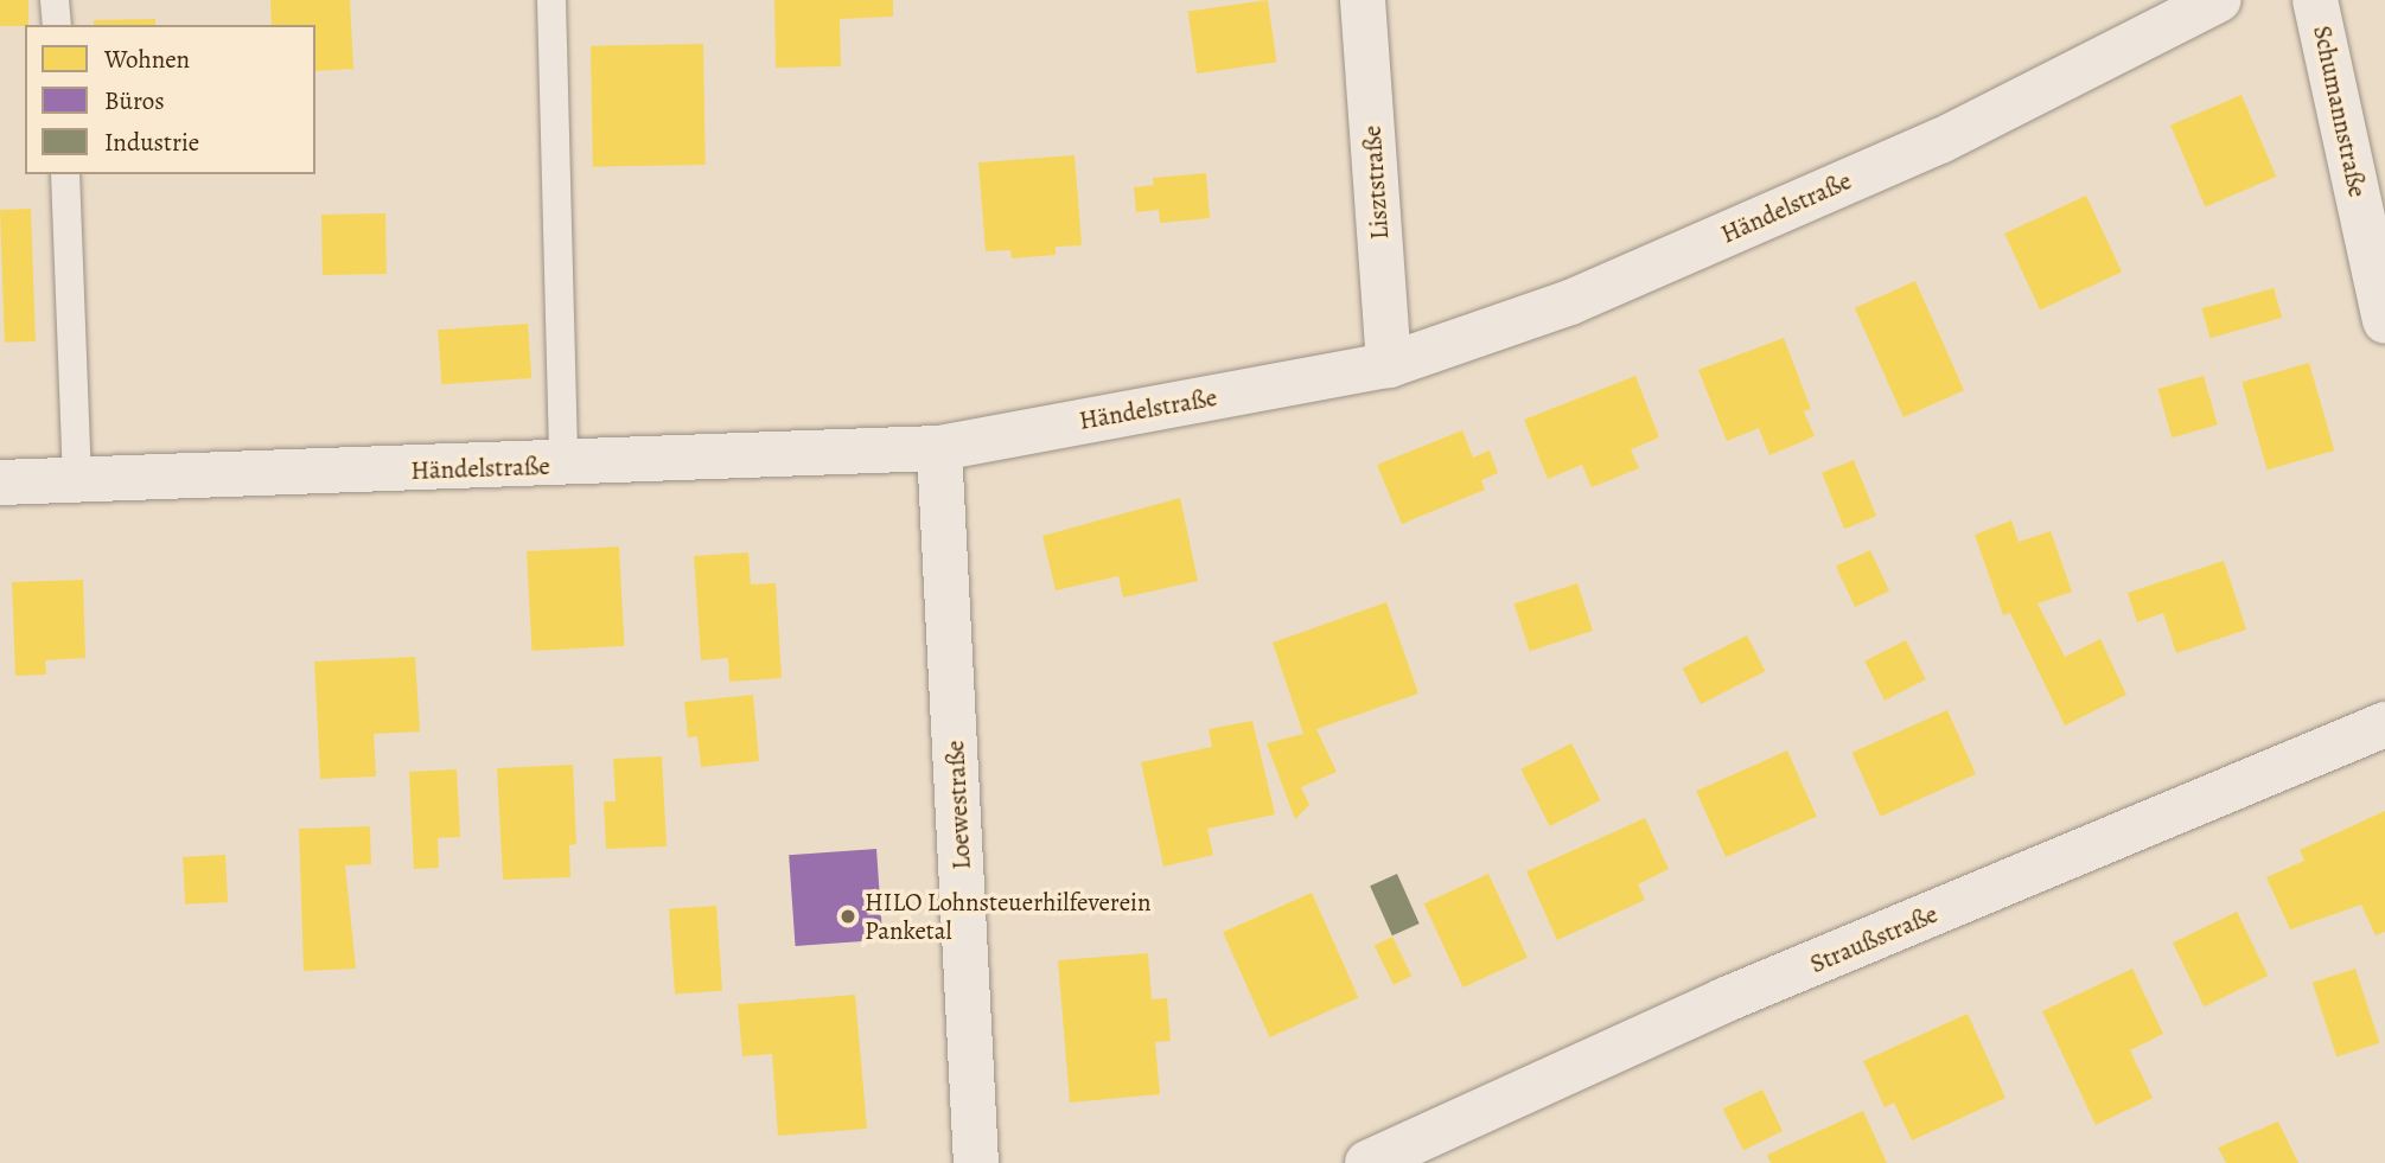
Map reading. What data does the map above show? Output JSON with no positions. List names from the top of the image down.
{
  "streets": {
    "street": [
      "Schumannstraße",
      "Lisztstraße",
      "Händelstraße",
      "Loewestraße",
      "Straußstraße"
    ]
  },
  "crossings": [
    ["Lisztstraße", "Händelstraße"],
    ["Händelstraße", "Loewestraße"]
  ],
  "places": ["HILO Lohnsteuerhilfeverein Panketal"],
  "legend": ["Wohnen", "Büros", "Industrie"]
}
